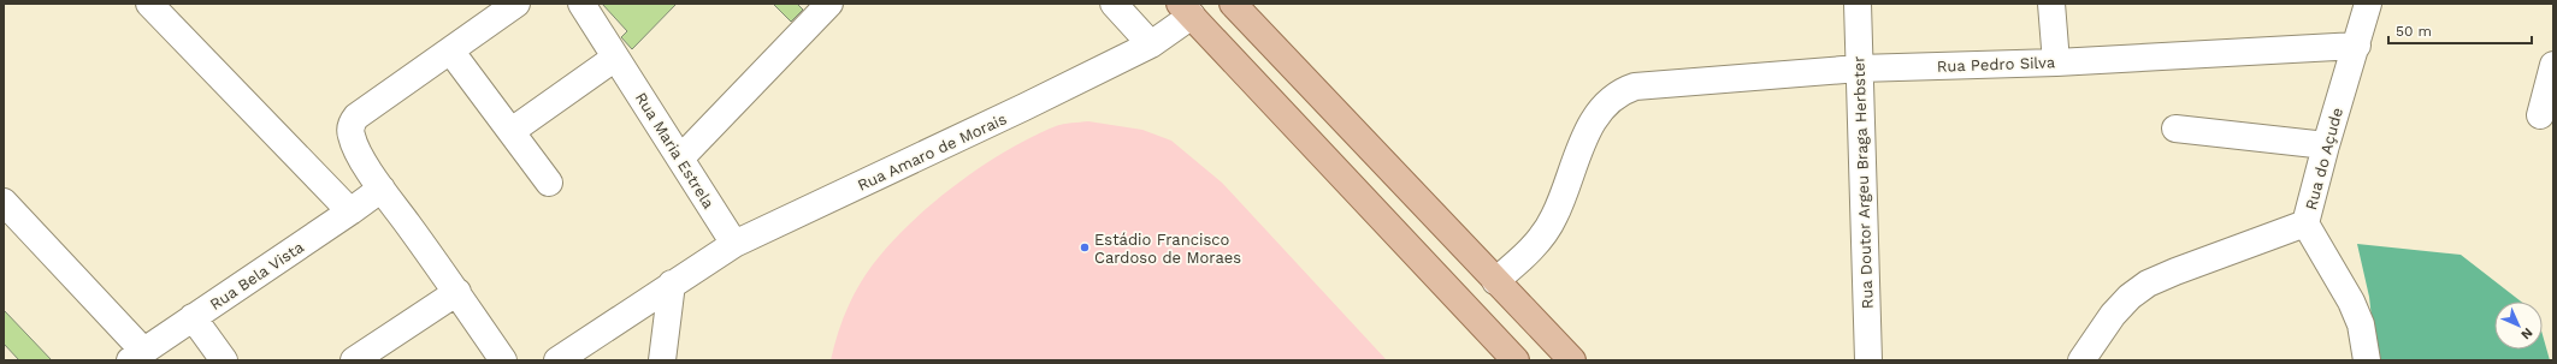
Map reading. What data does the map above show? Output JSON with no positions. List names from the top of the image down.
{
  "streets": {
    "street": [
      "Rua Pedro Silva",
      "Rua Maria Estrela",
      "Rua Amaro de Morais",
      "Rua do Açude",
      "Rua Doutor Argeu Braga Herbster",
      "Rua Bela Vista"
    ]
  },
  "crossings": [
    ["Rua Pedro Silva", "Rua do Açude"],
    ["Rua Pedro Silva", "Rua Doutor Argeu Braga Herbster"],
    ["Rua Maria Estrela", "Rua Amaro de Morais"]
  ],
  "places": ["Estádio Francisco Cardoso de Moraes"],
  "scale_bar": "50 m",
  "north": "bottom right"
}
